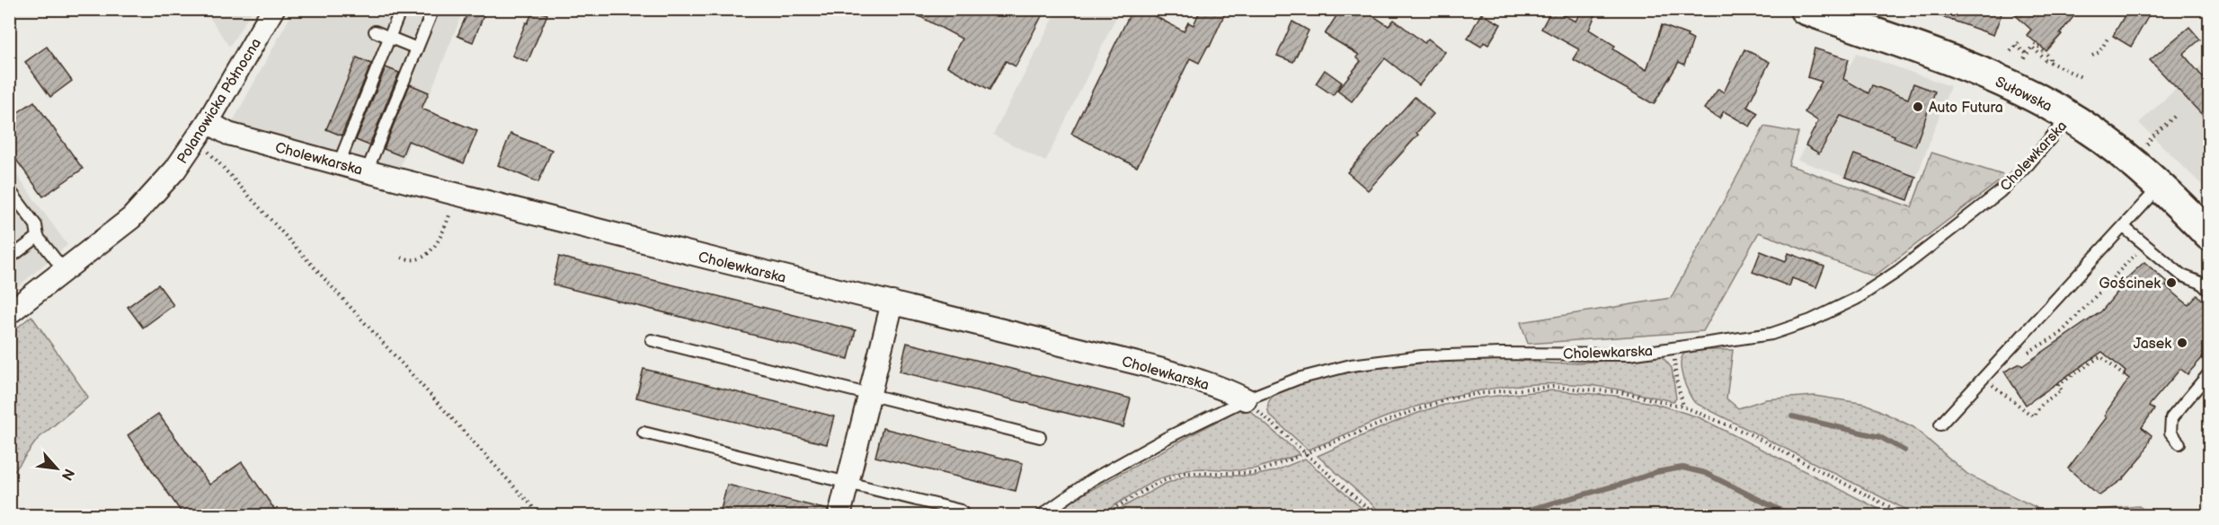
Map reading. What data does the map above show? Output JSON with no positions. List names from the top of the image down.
{
  "streets": {
    "main road": ["Sułowska"],
    "street": ["Polanowicka Północna", "Cholewkarska"]
  },
  "crossings": [
    ["Sułowska", "Cholewkarska"],
    ["Polanowicka Północna", "Cholewkarska"]
  ],
  "places": ["Auto Futura", "Gościnek", "Jasek"],
  "north": "bottom right"
}
